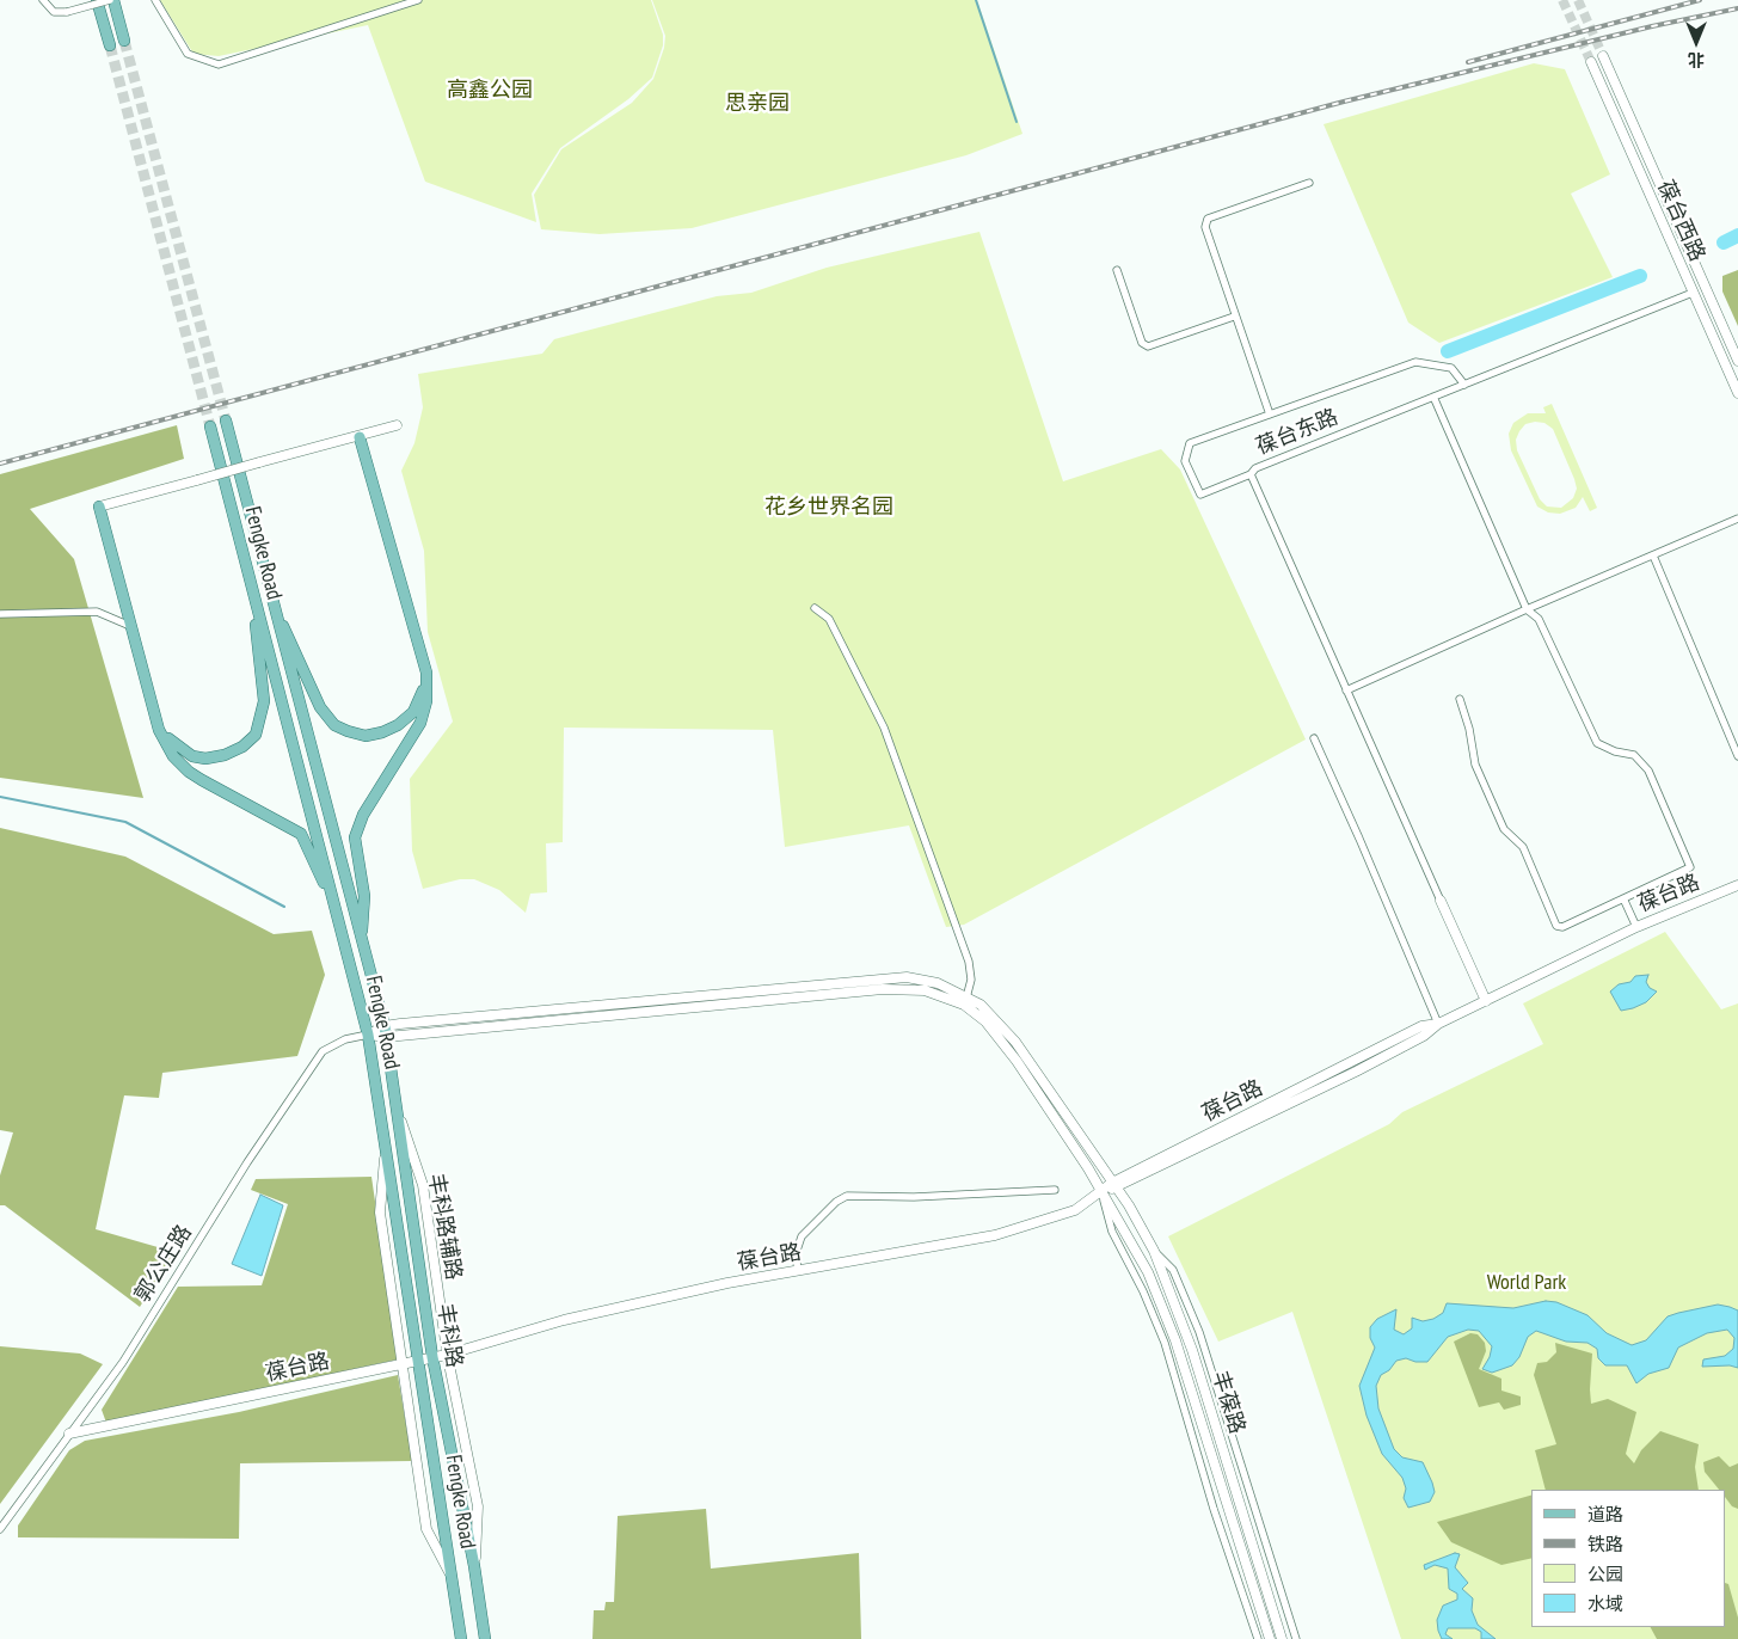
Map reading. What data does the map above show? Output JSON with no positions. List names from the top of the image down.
{
  "streets": {
    "main road": ["Fengke Road", "丰科路"],
    "street": [
      "葆台西路",
      "葆台东路",
      "葆台路",
      "丰科路辅路",
      "郭公庄路",
      "丰葆路"
    ]
  },
  "crossings": [
    ["葆台西路", "葆台东路"],
    ["Fengke Road", "葆台路"],
    ["Fengke Road", "郭公庄路"],
    ["Fengke Road", "丰科路"],
    ["葆台路", "丰科路辅路"],
    ["葆台路", "郭公庄路"],
    ["葆台路", "丰科路"],
    ["葆台路", "丰葆路"],
    ["丰科路辅路", "丰科路"]
  ],
  "parks": [
    "高鑫公园",
    "思亲园",
    "花乡世界名园",
    "World Park"
  ],
  "legend": [
    "道路",
    "铁路",
    "公园",
    "水域"
  ],
  "north": "bottom"
}
